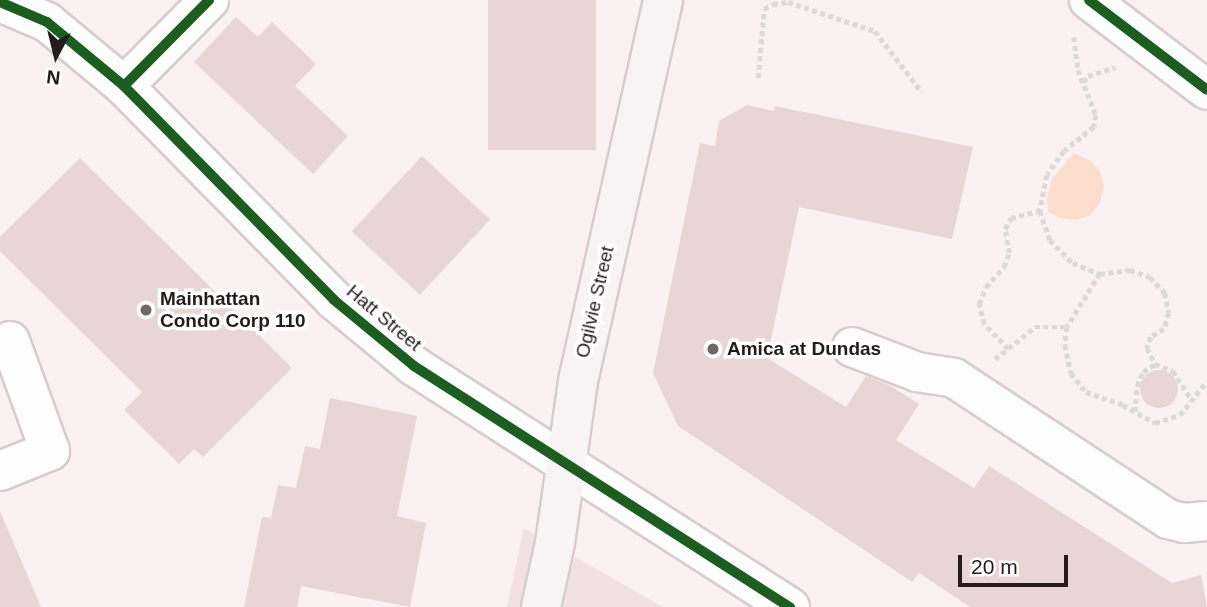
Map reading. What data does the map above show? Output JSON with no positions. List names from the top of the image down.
{
  "streets": {
    "main road": ["Ogilvie Street"],
    "street": ["Hatt Street"]
  },
  "crossings": [
    ["Ogilvie Street", "Hatt Street"]
  ],
  "places": ["Mainhattan Condo Corp 110", "Amica at Dundas"],
  "scale_bar": "20 m",
  "north": "bottom"
}
